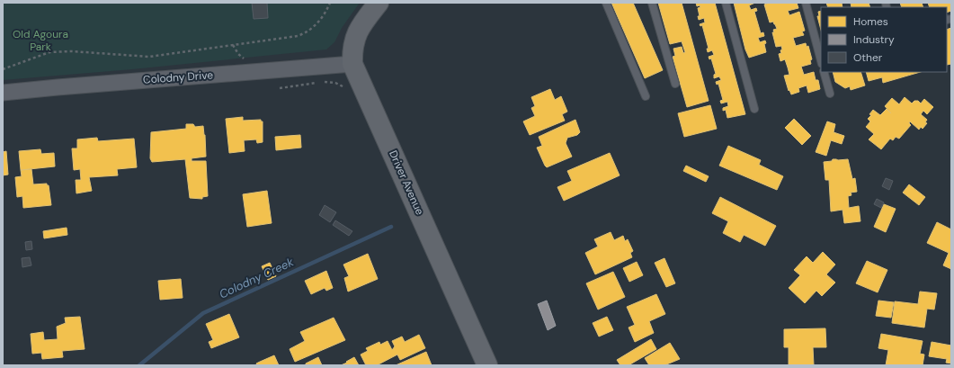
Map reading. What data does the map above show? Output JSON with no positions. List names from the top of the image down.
{
  "streets": {
    "street": ["Colodny Drive", "Driver Avenue"]
  },
  "crossings": [
    ["Colodny Drive", "Driver Avenue"]
  ],
  "water": ["Colodny Creek"],
  "parks": ["Old Agoura Park"],
  "legend": ["Homes", "Industry", "Other"]
}
